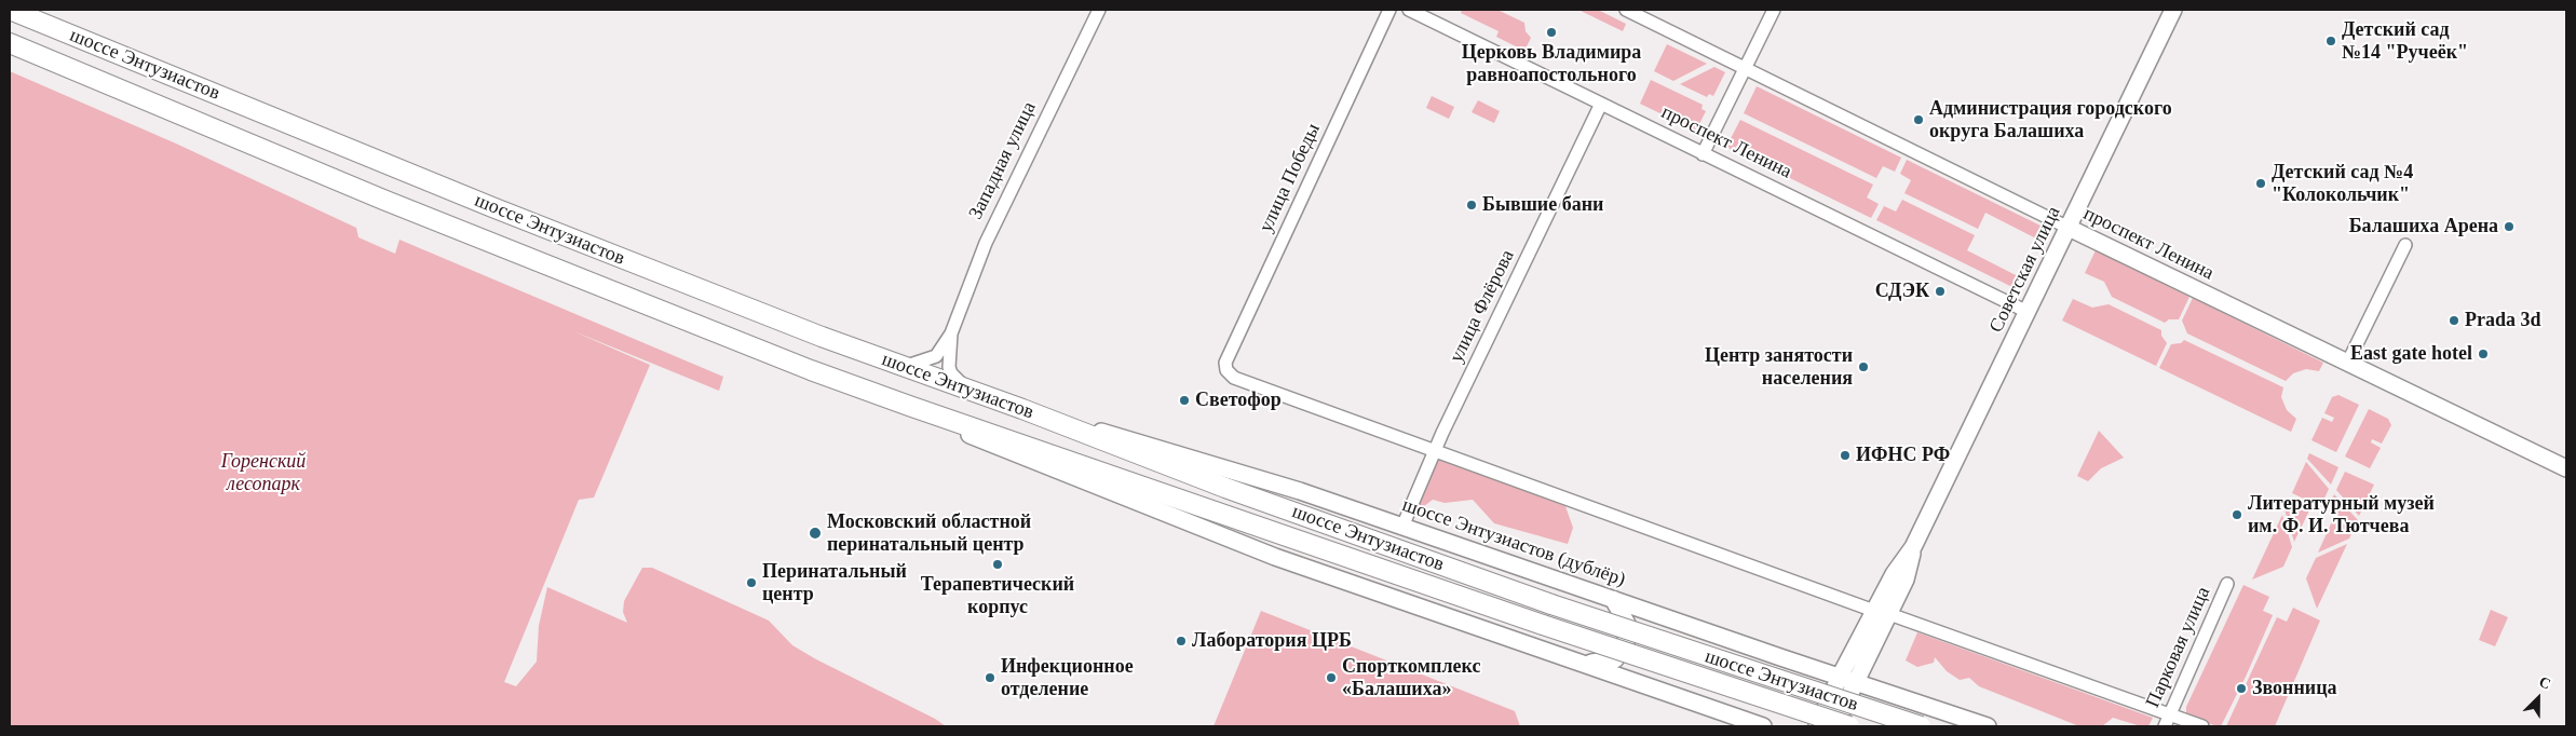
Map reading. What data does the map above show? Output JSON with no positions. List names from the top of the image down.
{
  "streets": {
    "highway": ["шоссе Энтузиастов"],
    "main road": ["проспект Ленина", "Советская улица", "шоссе Энтузиастов (дублёр)"],
    "street": [
      "Западная улица",
      "улица Победы",
      "улица Флёрова",
      "Парковая улица"
    ]
  },
  "crossings": [
    ["шоссе Энтузиастов", "Западная улица"],
    ["шоссе Энтузиастов", "шоссе Энтузиастов (дублёр)"],
    ["проспект Ленина", "Советская улица"],
    ["проспект Ленина", "улица Флёрова"],
    ["улица Победы", "улица Флёрова"],
    ["Советская улица", "шоссе Энтузиастов (дублёр)"],
    ["улица Флёрова", "шоссе Энтузиастов (дублёр)"]
  ],
  "parks": ["Горенский лесопарк"],
  "places": [
    "Церковь Владимира равноапостольного",
    "Детский сад №14 \"Ручеёк\"",
    "Администрация городского округа Балашиха",
    "Детский сад №4 \"Колокольчик\"",
    "Бывшие бани",
    "Балашиха Арена",
    "СДЭК",
    "Prada 3d",
    "East gate hotel",
    "Центр занятости населения",
    "Светофор",
    "ИФНС РФ",
    "Литературный музей им. Ф. И. Тютчева",
    "Московский областной перинатальный центр",
    "Терапевтический корпус",
    "Перинатальный центр",
    "Лаборатория ЦРБ",
    "Инфекционное отделение",
    "Спорткомплекс «Балашиха»",
    "Звонница"
  ],
  "north": "top right"
}
